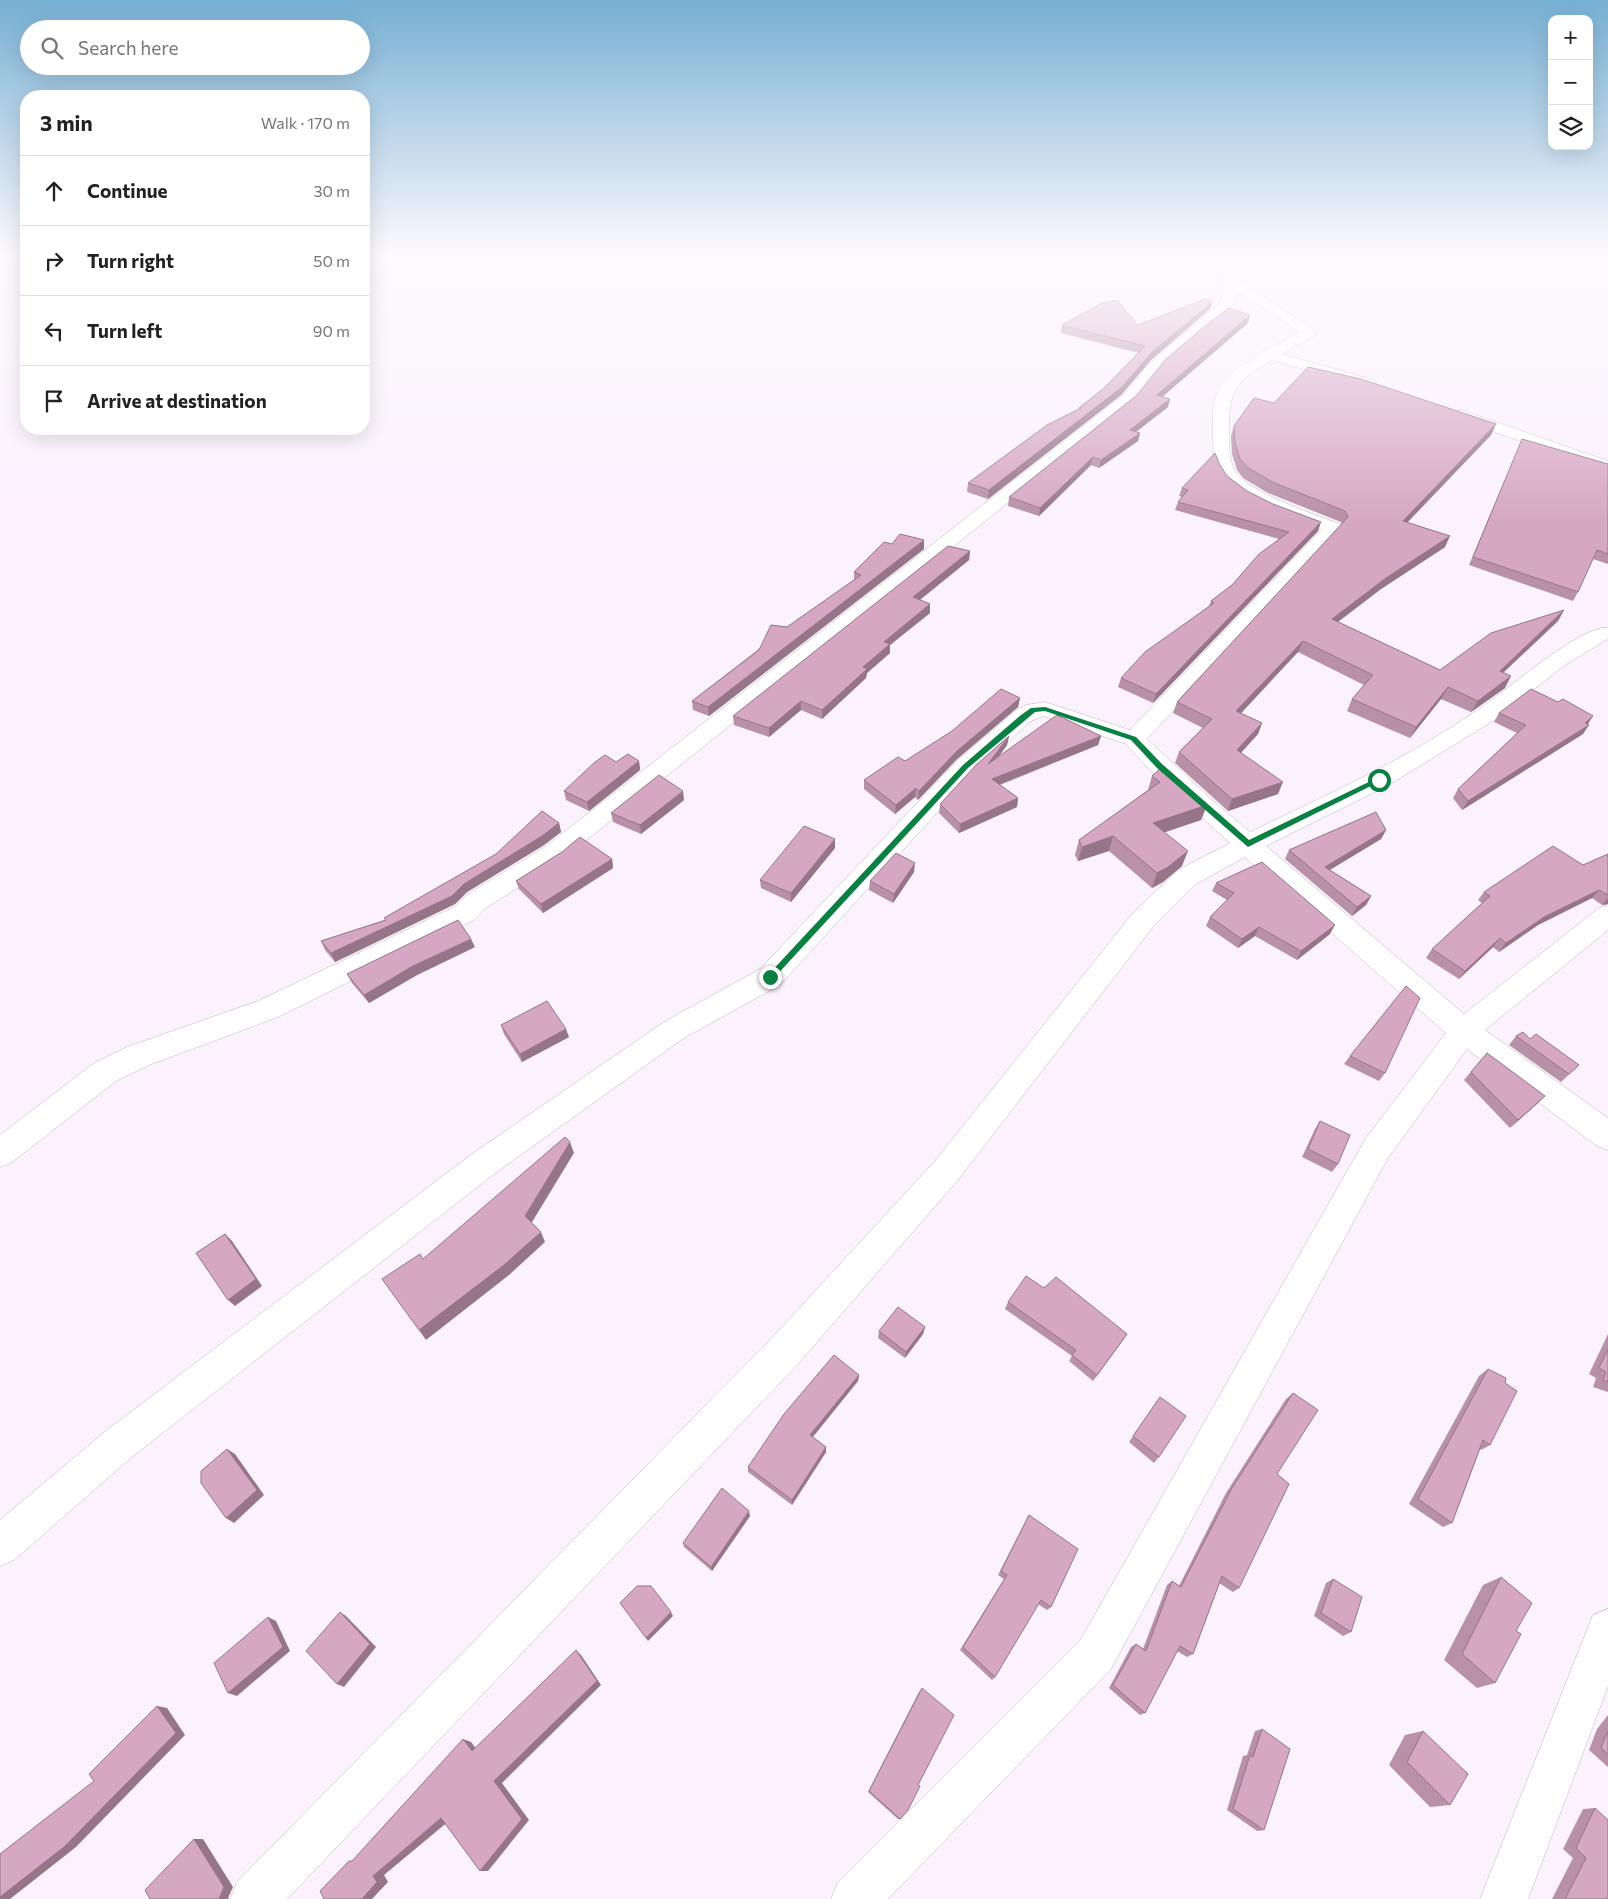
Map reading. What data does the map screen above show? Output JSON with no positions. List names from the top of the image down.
{
  "page": {
    "map_buttons": ["+", "−"],
    "search": "Search here",
    "heading": ["3 min", "Walk · 170 m"],
    "list": [
      ["Continue", "30 m"],
      ["Turn right", "50 m"],
      ["Turn left", "90 m"],
      "Arrive at destination"
    ]
  }
}
